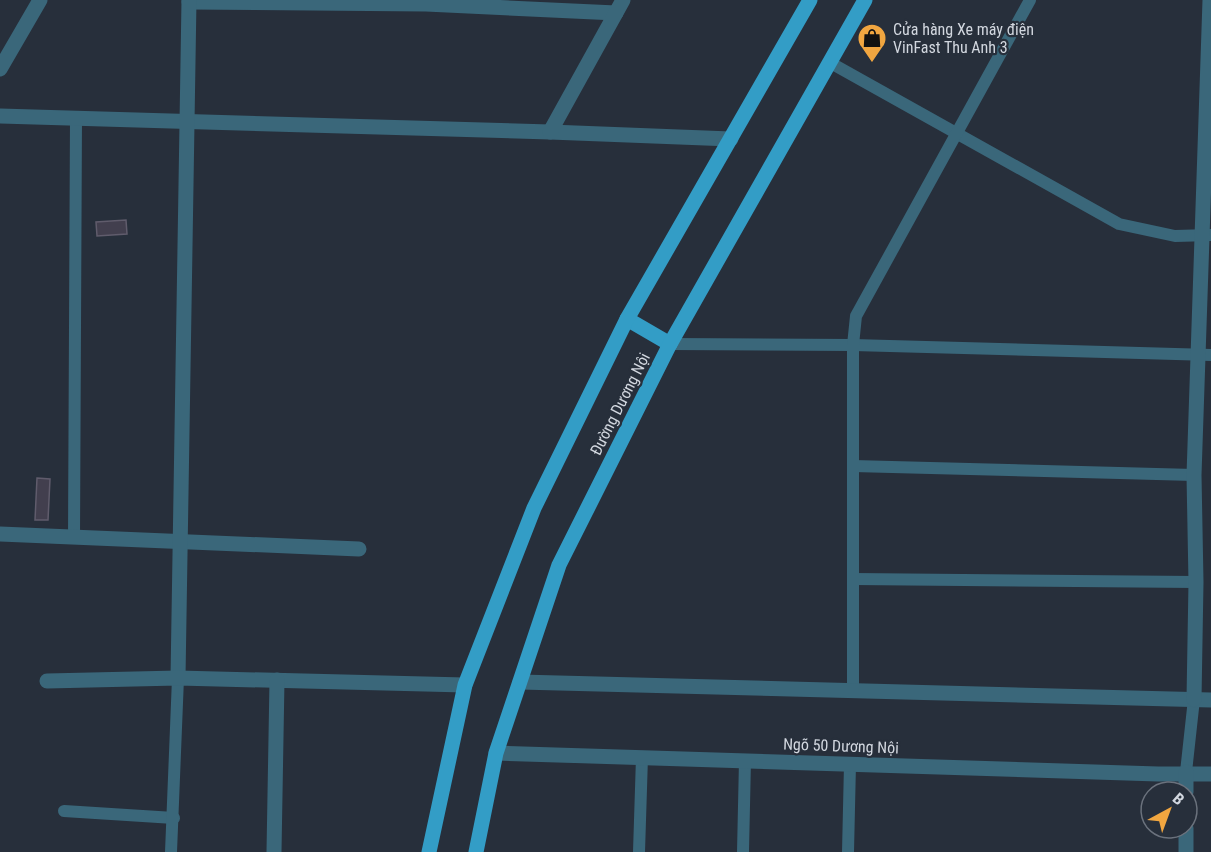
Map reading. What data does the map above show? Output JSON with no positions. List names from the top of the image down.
{
  "streets": {
    "main road": ["Đường Dương Nội"],
    "street": ["Ngõ 50 Dương Nội"]
  },
  "crossings": [
    ["Đường Dương Nội", "Ngõ 50 Dương Nội"]
  ],
  "places": {
    "shop": ["Cửa hàng Xe máy điện VinFast Thu Anh 3"]
  },
  "north": "top right"
}
